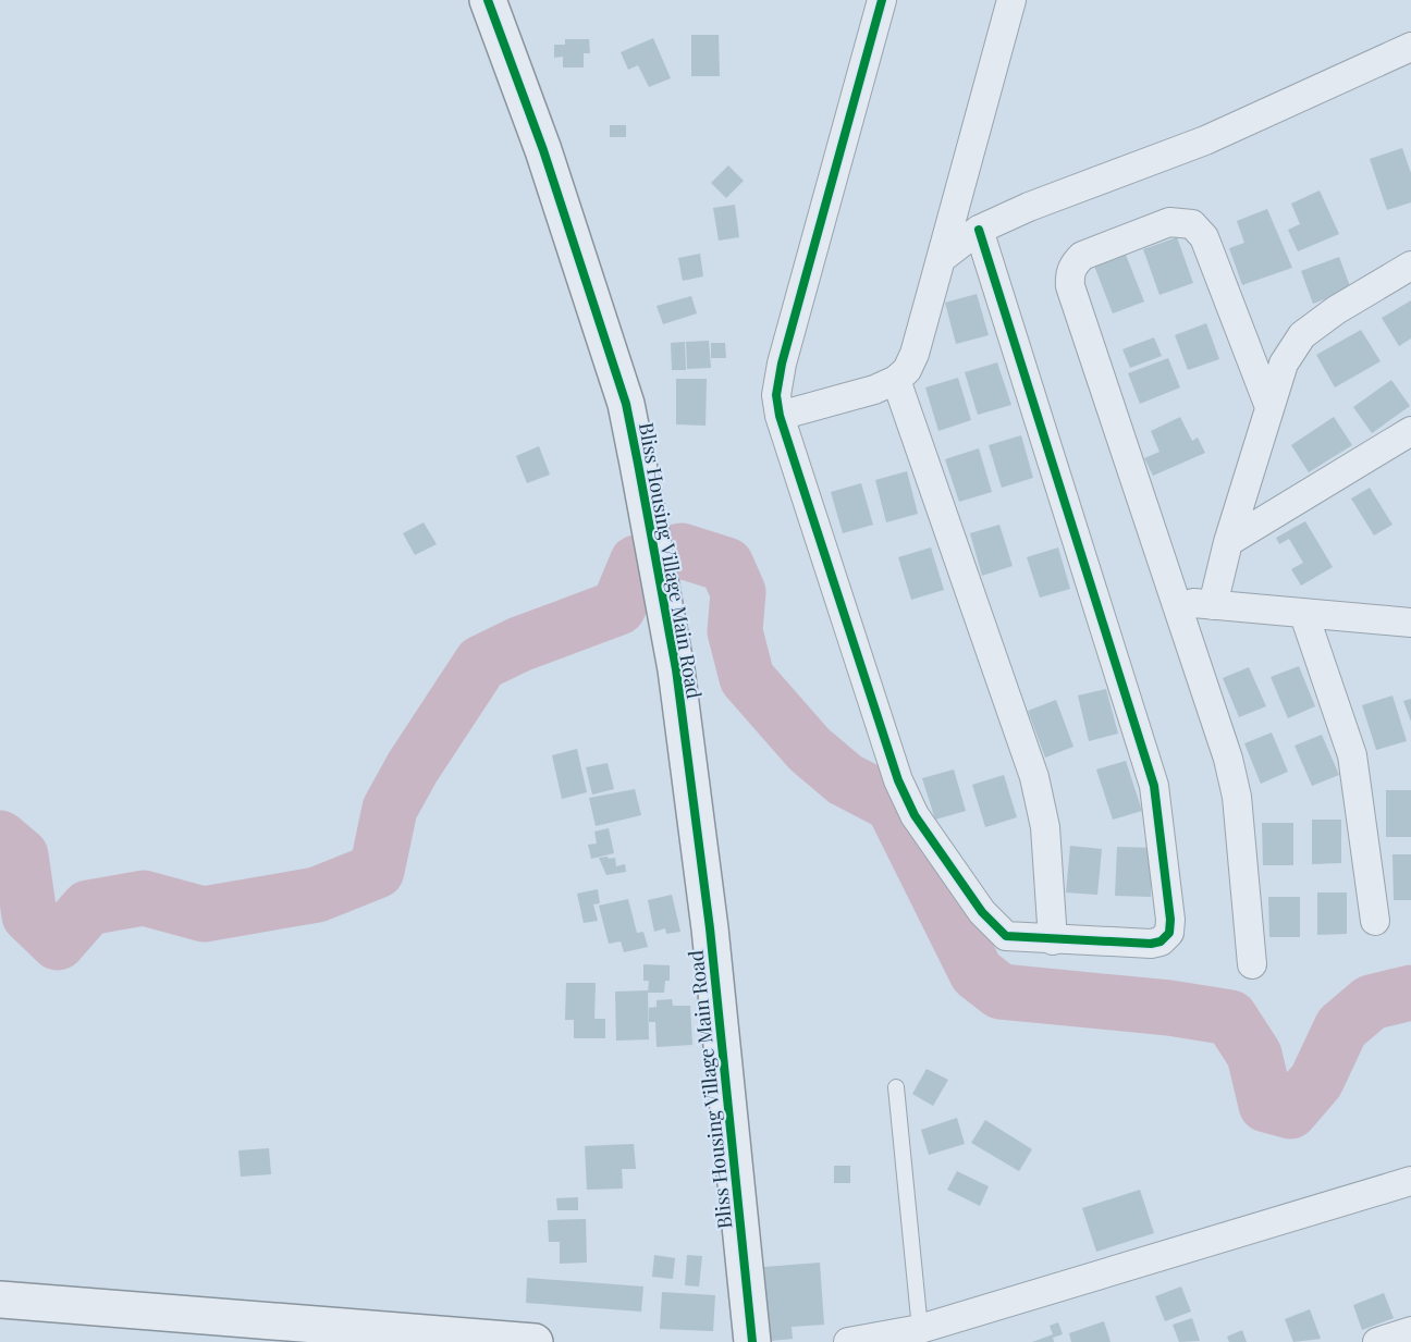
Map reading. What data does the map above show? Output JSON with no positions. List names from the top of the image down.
{
  "streets": {
    "street": ["Bliss Housing Village Main Road"]
  }
}
